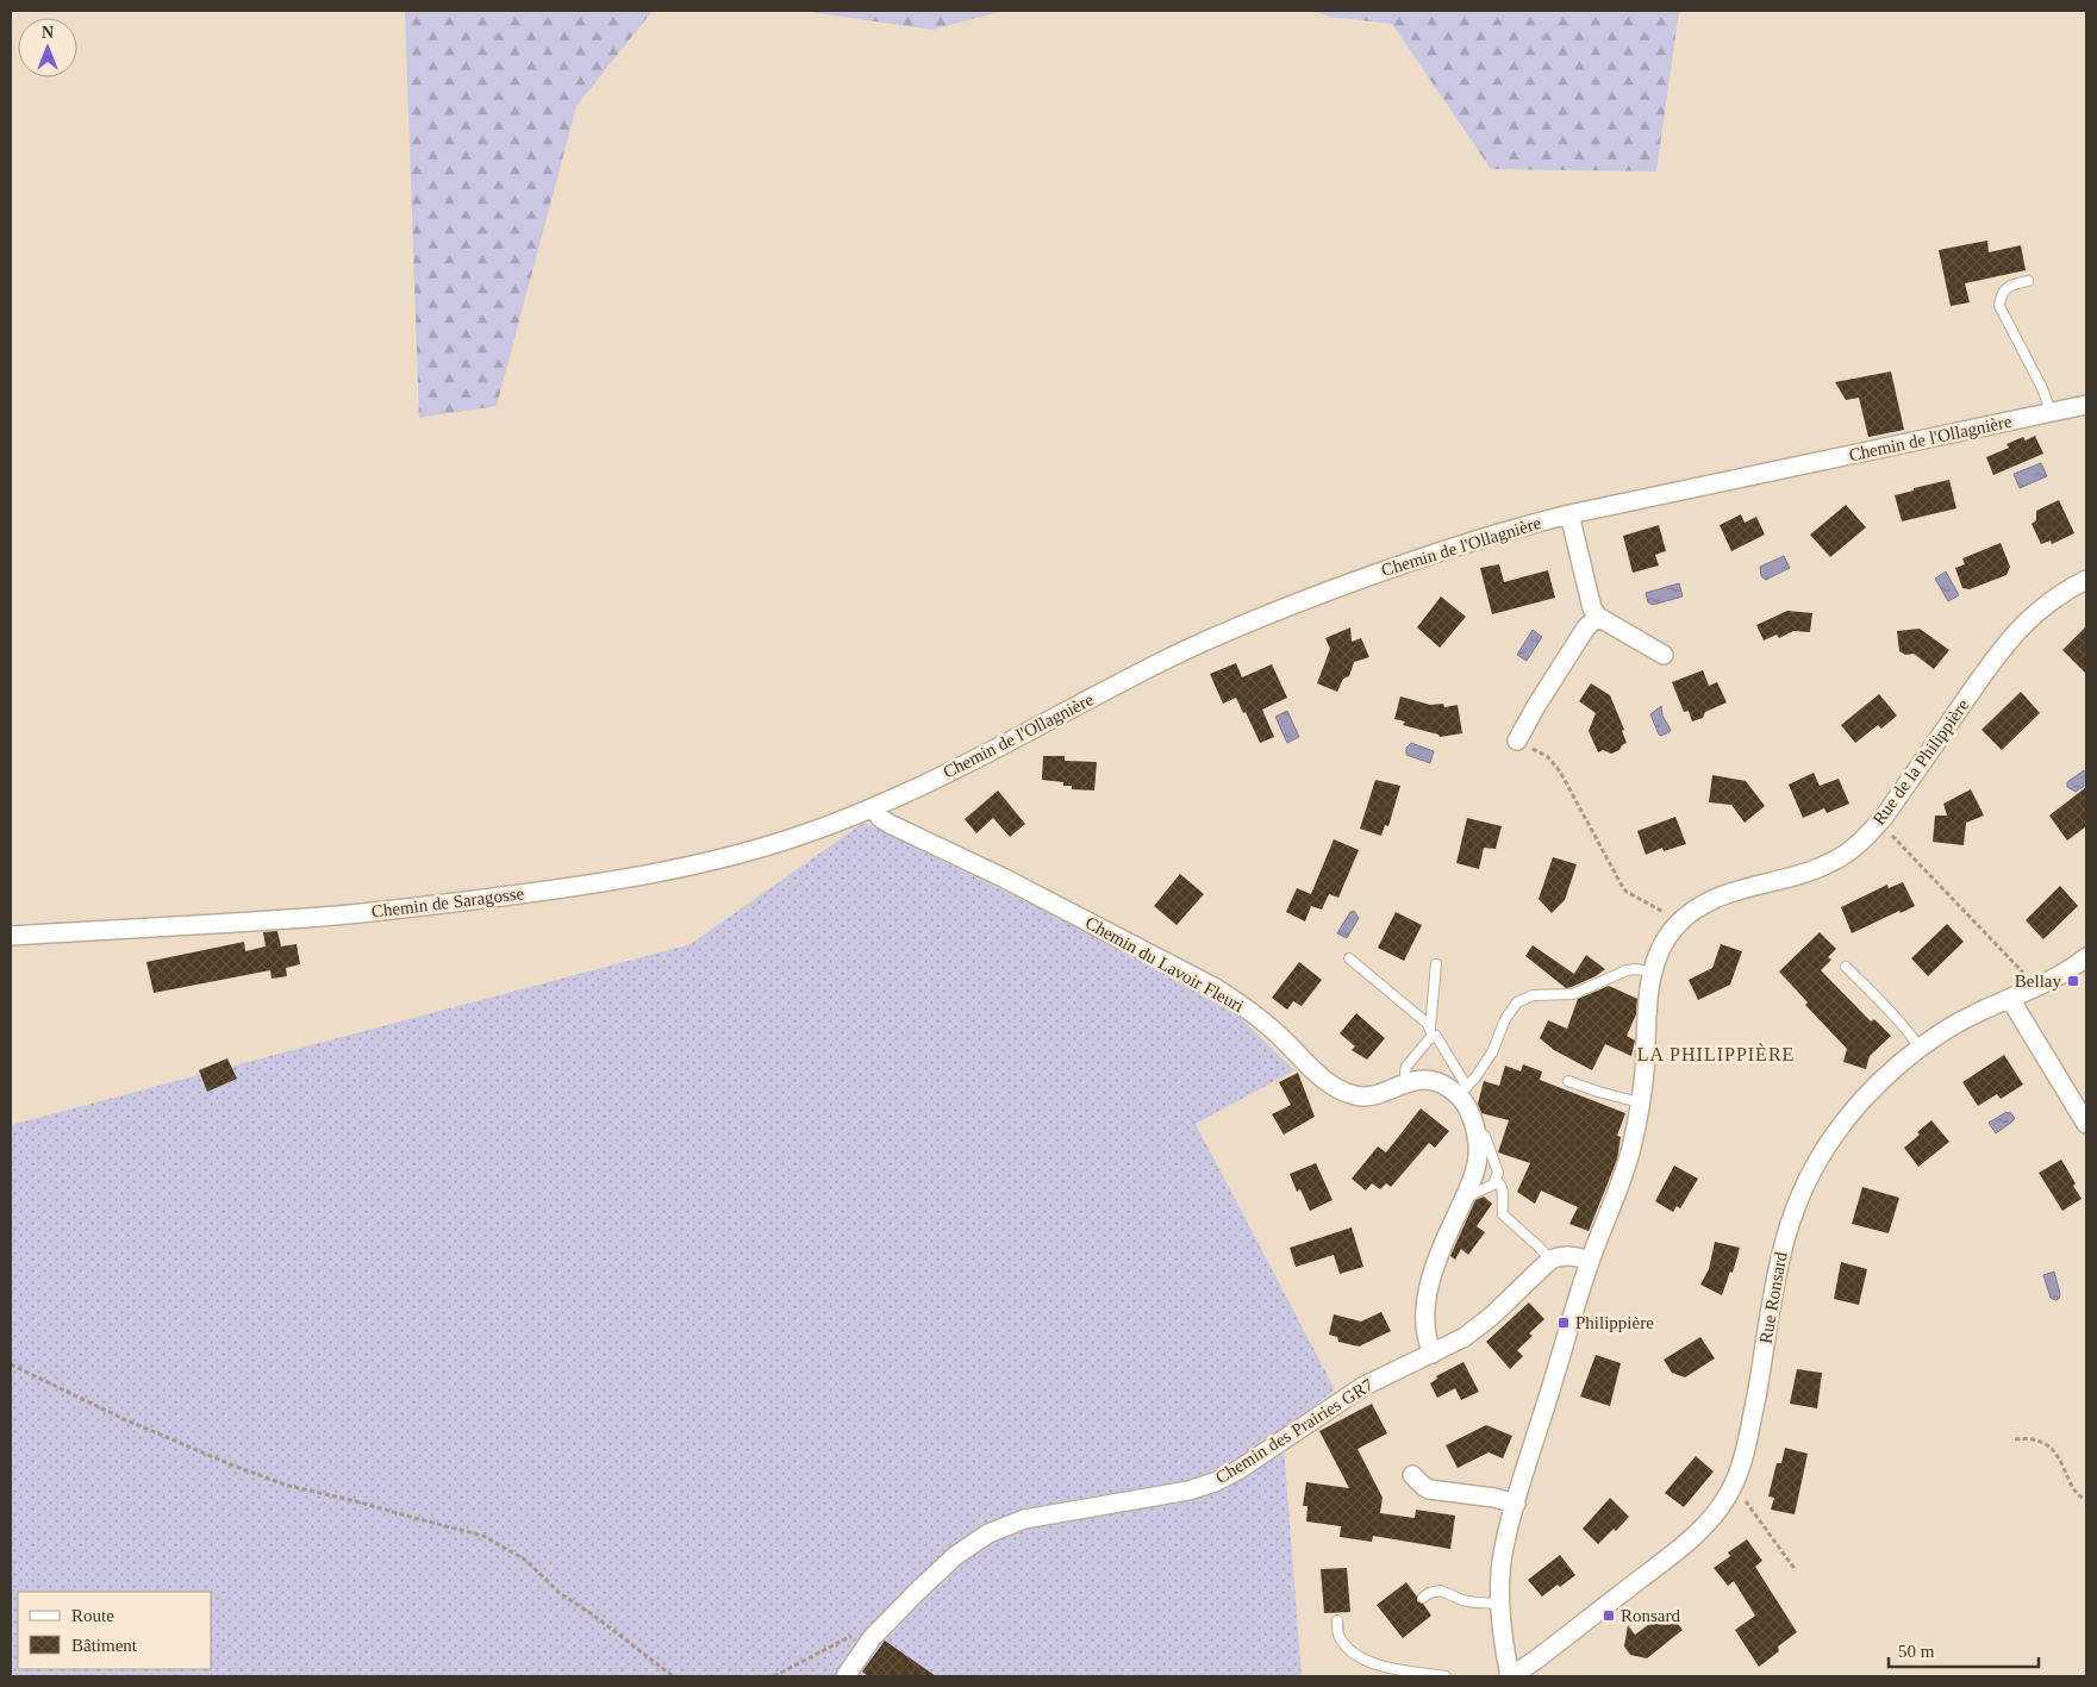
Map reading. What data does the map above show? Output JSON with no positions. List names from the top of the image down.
{
  "streets": {
    "street": [
      "Chemin de l'Ollagnière",
      "Rue de la Philippière",
      "Chemin de Saragosse",
      "Chemin du Lavoir Fleuri",
      "Rue Ronsard",
      "Chemin des Prairies GR7"
    ]
  },
  "crossings": [
    ["Chemin de l'Ollagnière", "Chemin de Saragosse"],
    ["Chemin de l'Ollagnière", "Chemin du Lavoir Fleuri"],
    ["Rue de la Philippière", "Rue Ronsard"],
    ["Chemin de Saragosse", "Chemin du Lavoir Fleuri"]
  ],
  "districts": ["LA PHILIPPIÈRE"],
  "places": {
    "transit": ["Bellay", "Philippière", "Ronsard"]
  },
  "legend": ["Route", "Bâtiment"],
  "scale_bar": "50 m",
  "north": "top"
}
